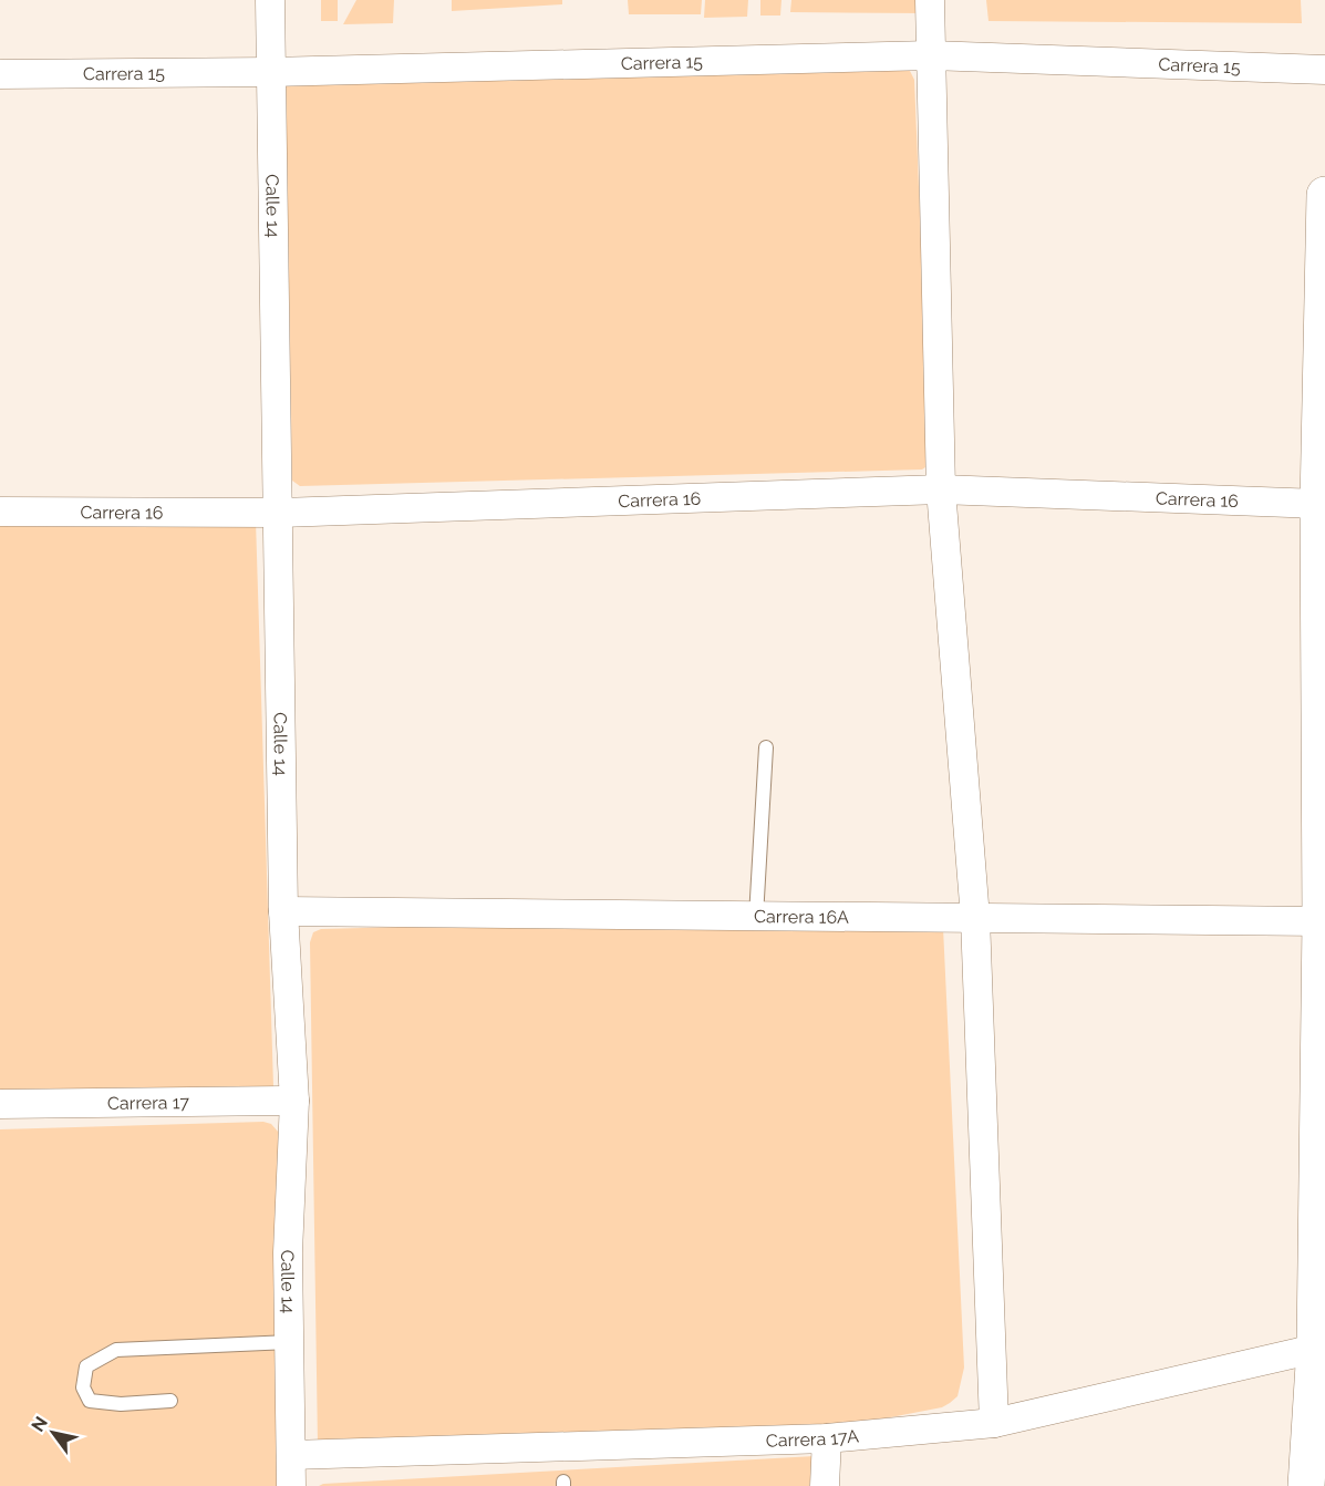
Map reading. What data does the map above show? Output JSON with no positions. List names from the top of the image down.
{
  "streets": {
    "street": [
      "Carrera 15",
      "Calle 14",
      "Carrera 16",
      "Carrera 16A",
      "Carrera 17",
      "Carrera 17A"
    ]
  },
  "crossings": [
    ["Carrera 15", "Calle 14"],
    ["Calle 14", "Carrera 16"],
    ["Calle 14", "Carrera 16A"],
    ["Calle 14", "Carrera 17"],
    ["Calle 14", "Carrera 17A"]
  ],
  "north": "top left"
}
